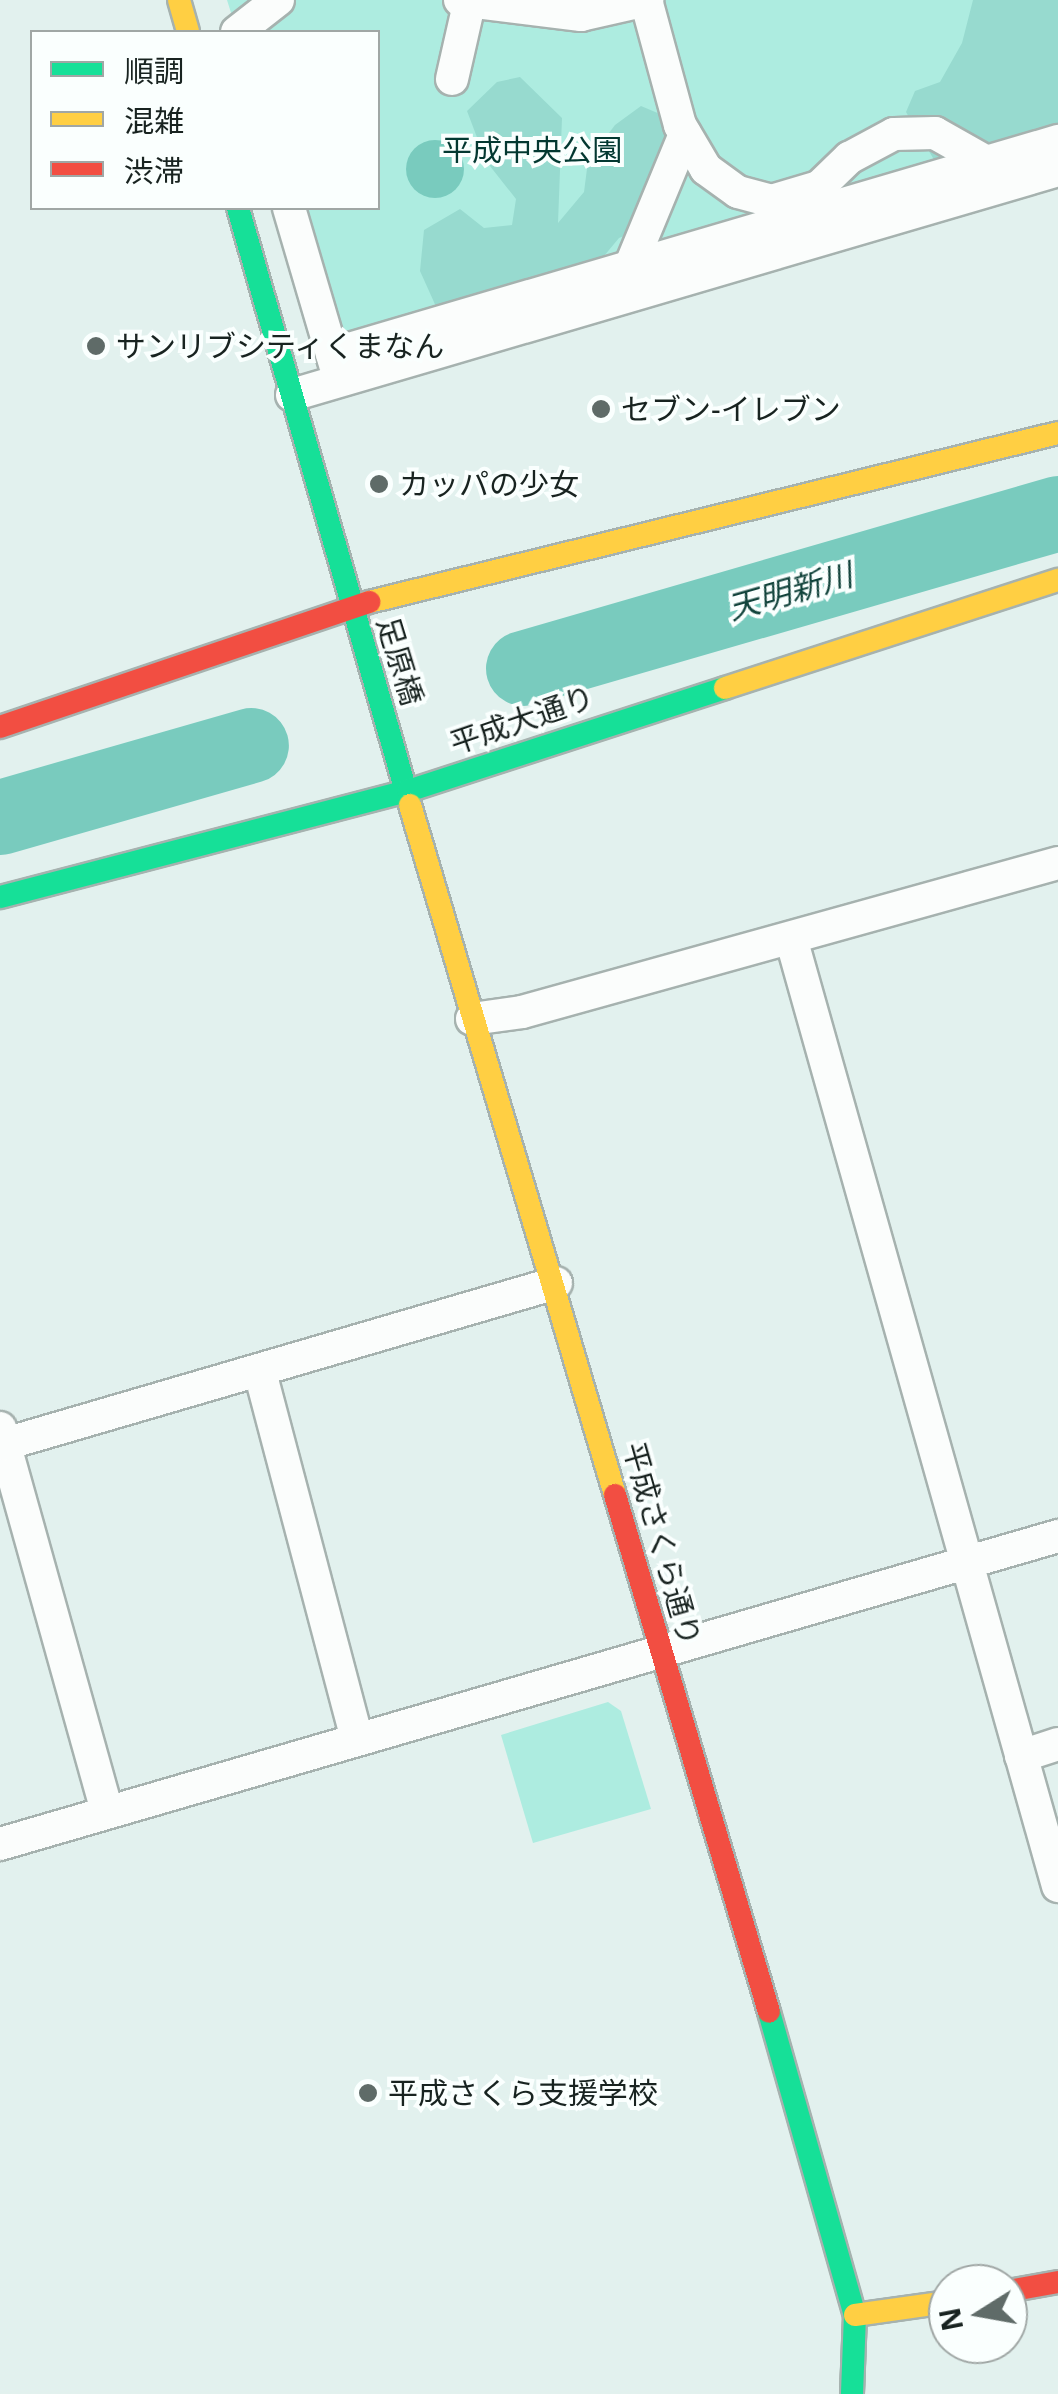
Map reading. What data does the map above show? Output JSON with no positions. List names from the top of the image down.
{
  "streets": {
    "street": ["足原橋", "平成大通り", "平成さくら通り"]
  },
  "crossings": [
    ["足原橋", "平成大通り"],
    ["足原橋", "平成さくら通り"],
    ["平成大通り", "平成さくら通り"]
  ],
  "water": ["天明新川"],
  "parks": ["平成中央公園"],
  "places": [
    "サンリブシティくまなん",
    "セブン-イレブン",
    "カッパの少女",
    "平成さくら支援学校"
  ],
  "legend": ["順調", "混雑", "渋滞"],
  "north": "left"
}
